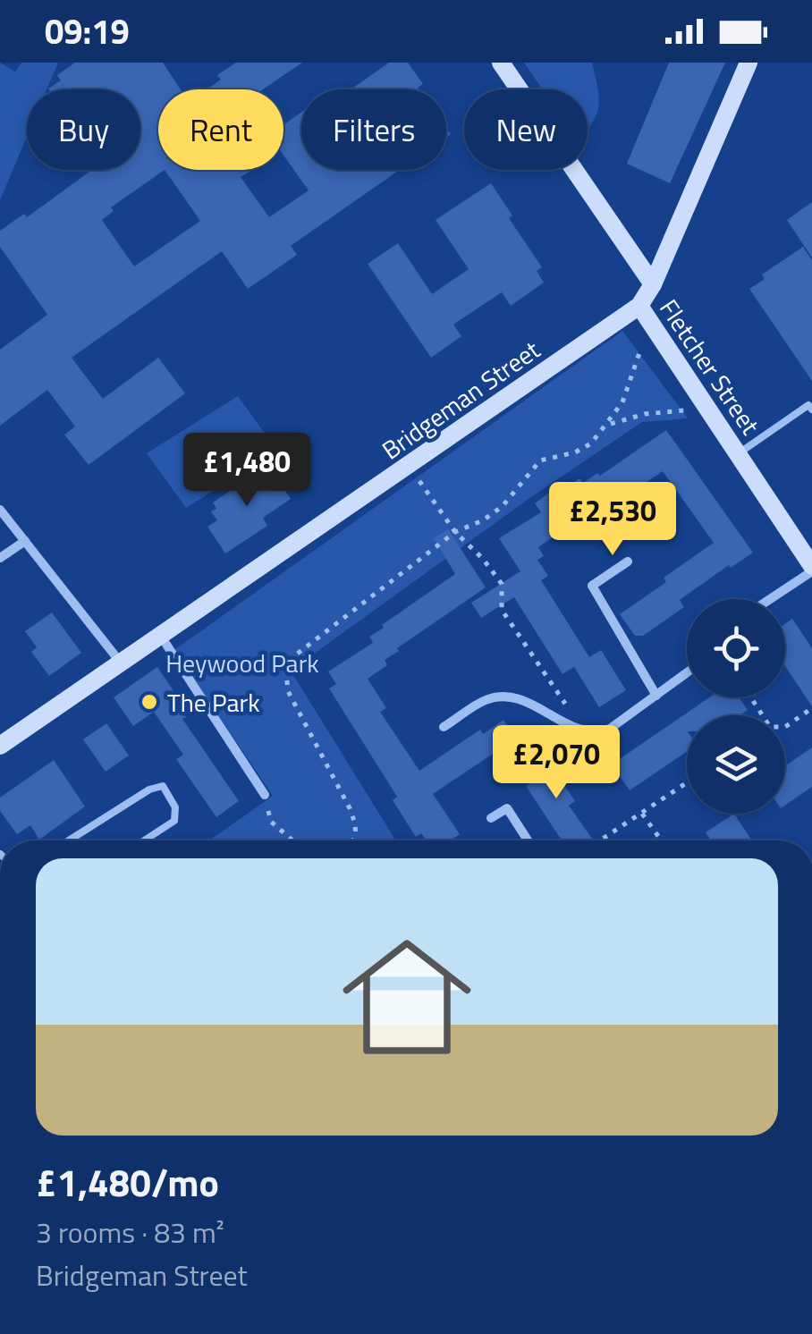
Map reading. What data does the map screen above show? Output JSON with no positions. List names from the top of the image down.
{
  "streets": {
    "street": ["Fletcher Street", "Bridgeman Street"]
  },
  "crossings": [
    ["Fletcher Street", "Bridgeman Street"]
  ],
  "parks": ["Heywood Park"],
  "places": ["The Park"],
  "page": {
    "status": "09:19",
    "chip": [
      "Buy",
      "Rent",
      "Filters",
      "New"
    ],
    "price": ["£1,480", "£2,530", "£2,070"],
    "list": [
      {
        "name": "£1,480/mo",
        "note": "3 rooms · 83 m² · Bridgeman Street"
      }
    ]
  }
}
